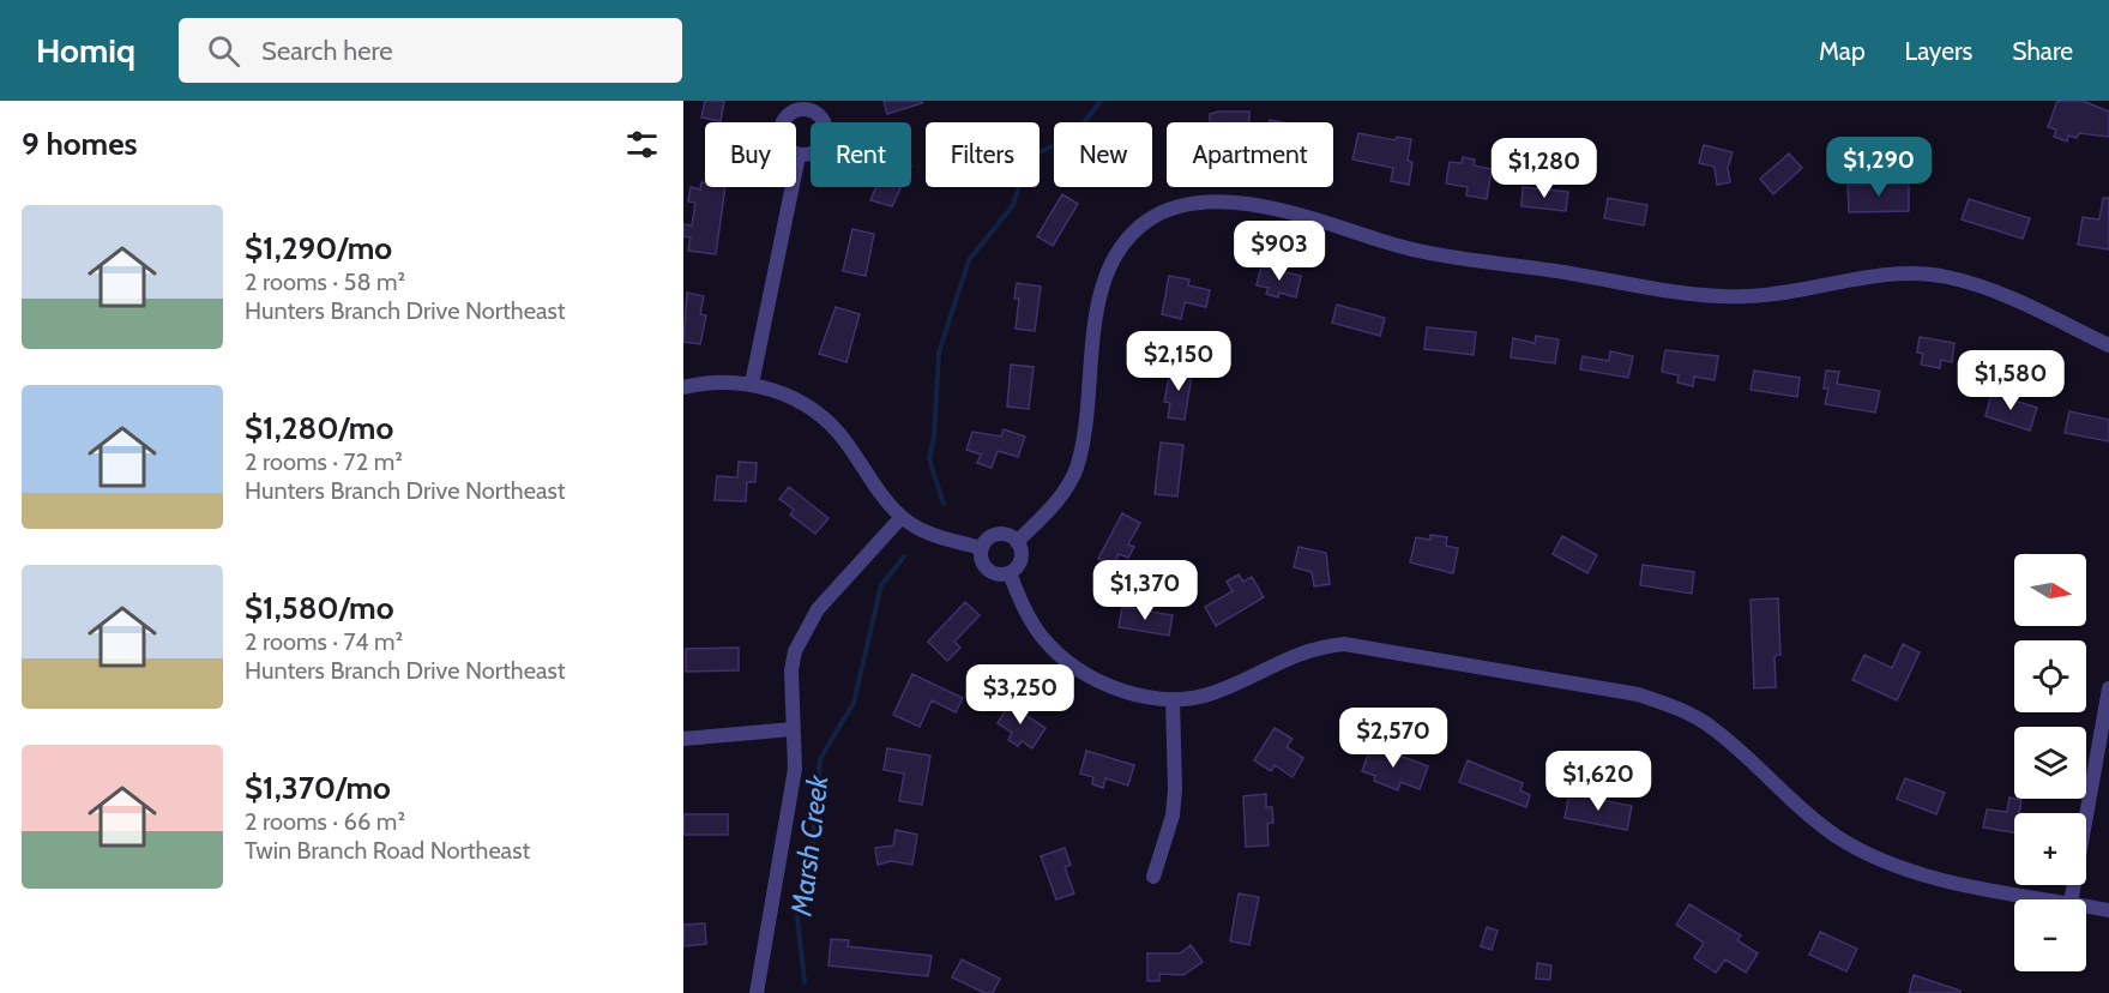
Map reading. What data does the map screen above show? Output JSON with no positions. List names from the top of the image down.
{
  "water": ["Marsh Creek"],
  "north": "right",
  "page": {
    "header": "Homiq",
    "search": "Search here",
    "nav": ["Map", "Layers", "Share"],
    "heading": "9 homes",
    "chip": [
      "Buy",
      "Rent",
      "Filters",
      "New",
      "Apartment"
    ],
    "price": [
      "$1,290",
      "$1,280",
      "$903",
      "$2,150",
      "$1,580",
      "$1,370",
      "$3,250",
      "$2,570",
      "$1,620"
    ],
    "list": [
      {
        "name": "$1,290/mo",
        "note": "2 rooms · 58 m² · Hunters Branch Drive Northeast"
      },
      {
        "name": "$1,280/mo",
        "note": "2 rooms · 72 m² · Hunters Branch Drive Northeast"
      },
      {
        "name": "$1,580/mo",
        "note": "2 rooms · 74 m² · Hunters Branch Drive Northeast"
      },
      {
        "name": "$1,370/mo",
        "note": "2 rooms · 66 m² · Twin Branch Road Northeast"
      }
    ],
    "map_buttons": ["+", "−"]
  }
}
